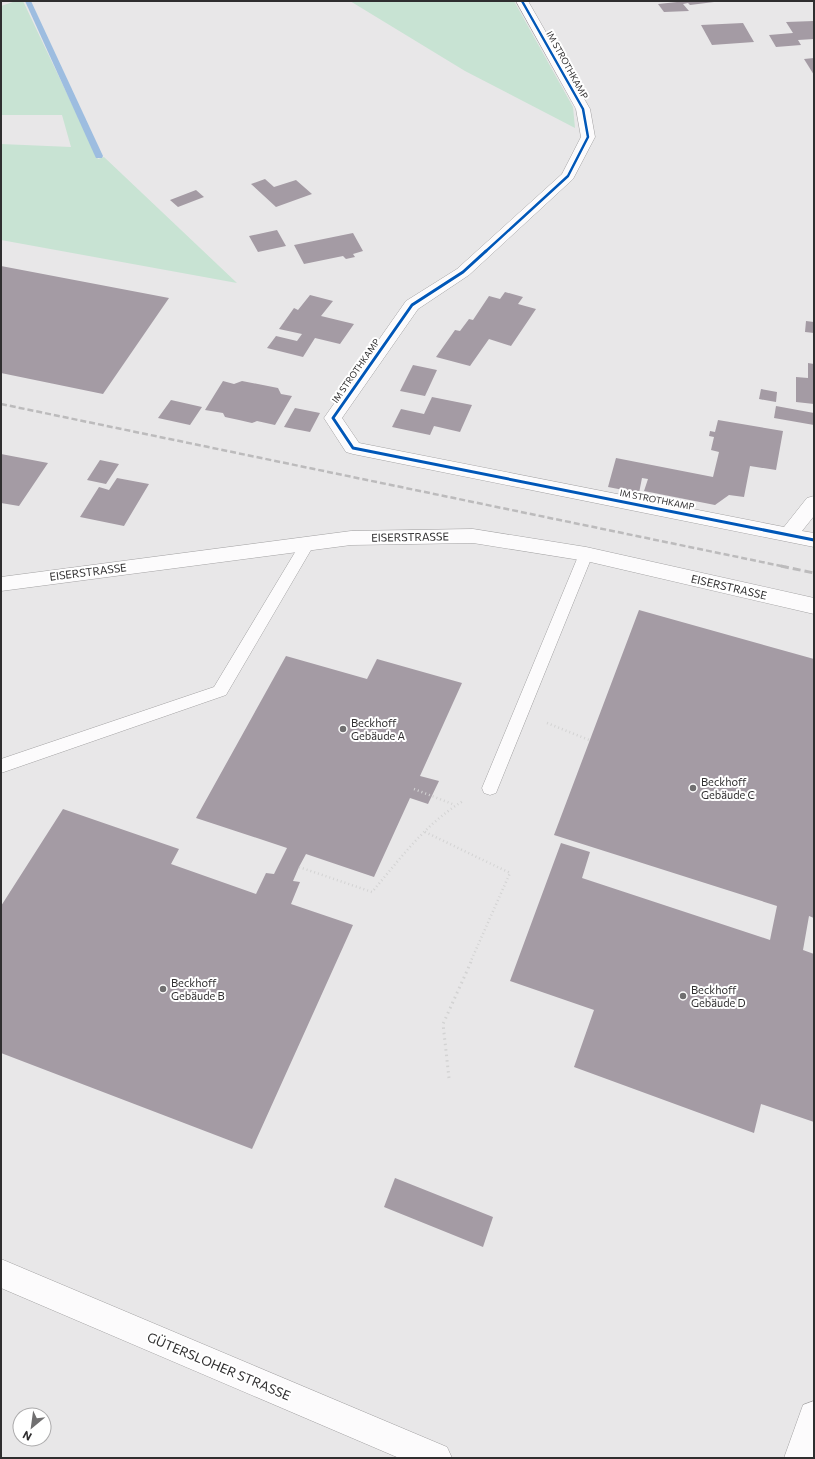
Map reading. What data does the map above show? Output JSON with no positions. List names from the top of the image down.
{
  "streets": {
    "street": ["IM STROTHKAMP", "EISERSTRASSE", "GÜTERSLOHER STRASSE"]
  },
  "places": [
    "Beckhoff Gebäude A",
    "Beckhoff Gebäude C",
    "Beckhoff Gebäude B",
    "Beckhoff Gebäude D"
  ],
  "north": "bottom left"
}
